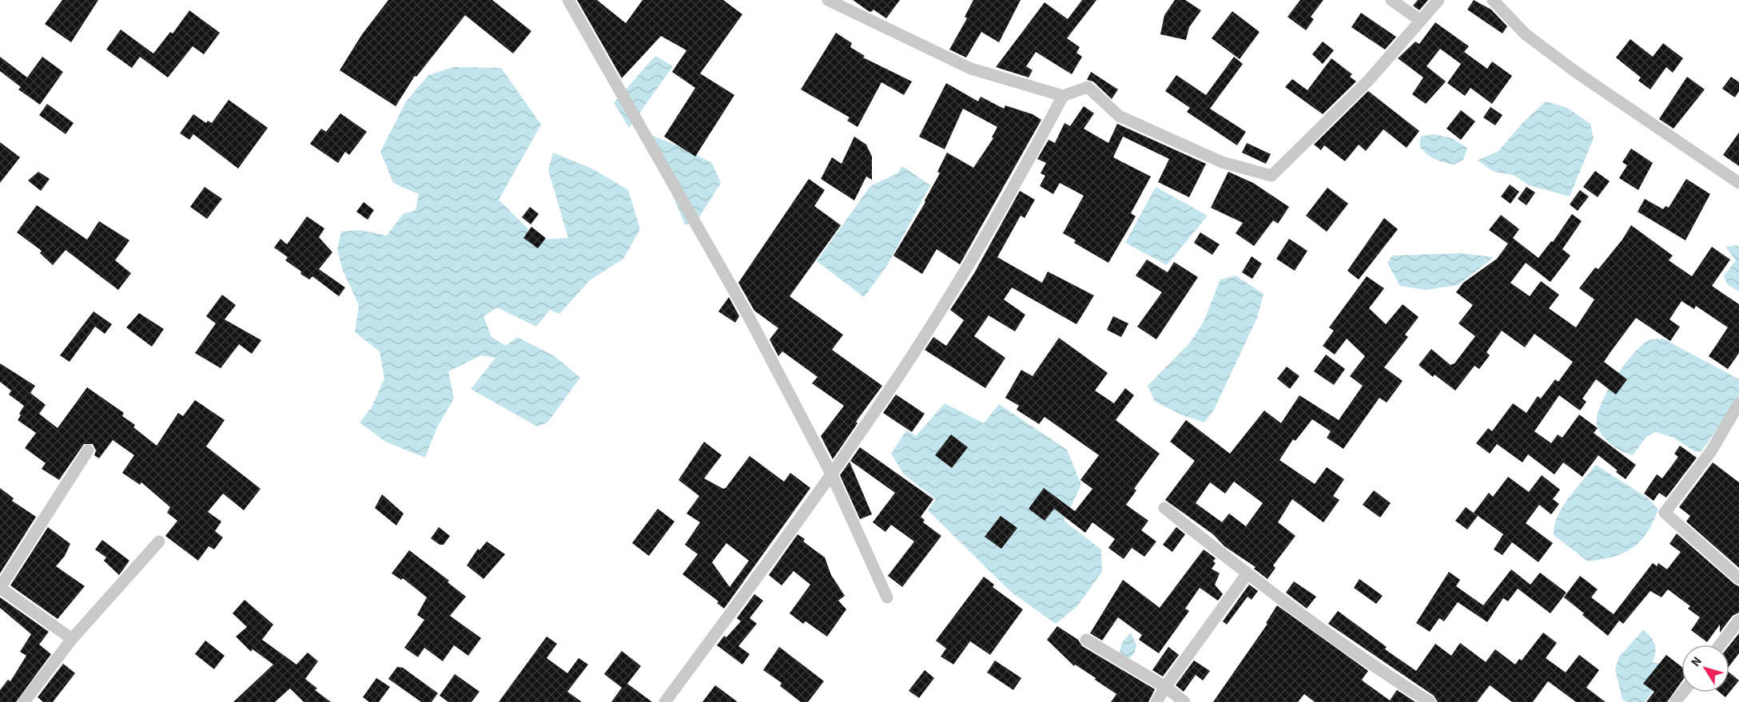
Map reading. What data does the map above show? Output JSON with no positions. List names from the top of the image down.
{
  "north": "top left"
}
